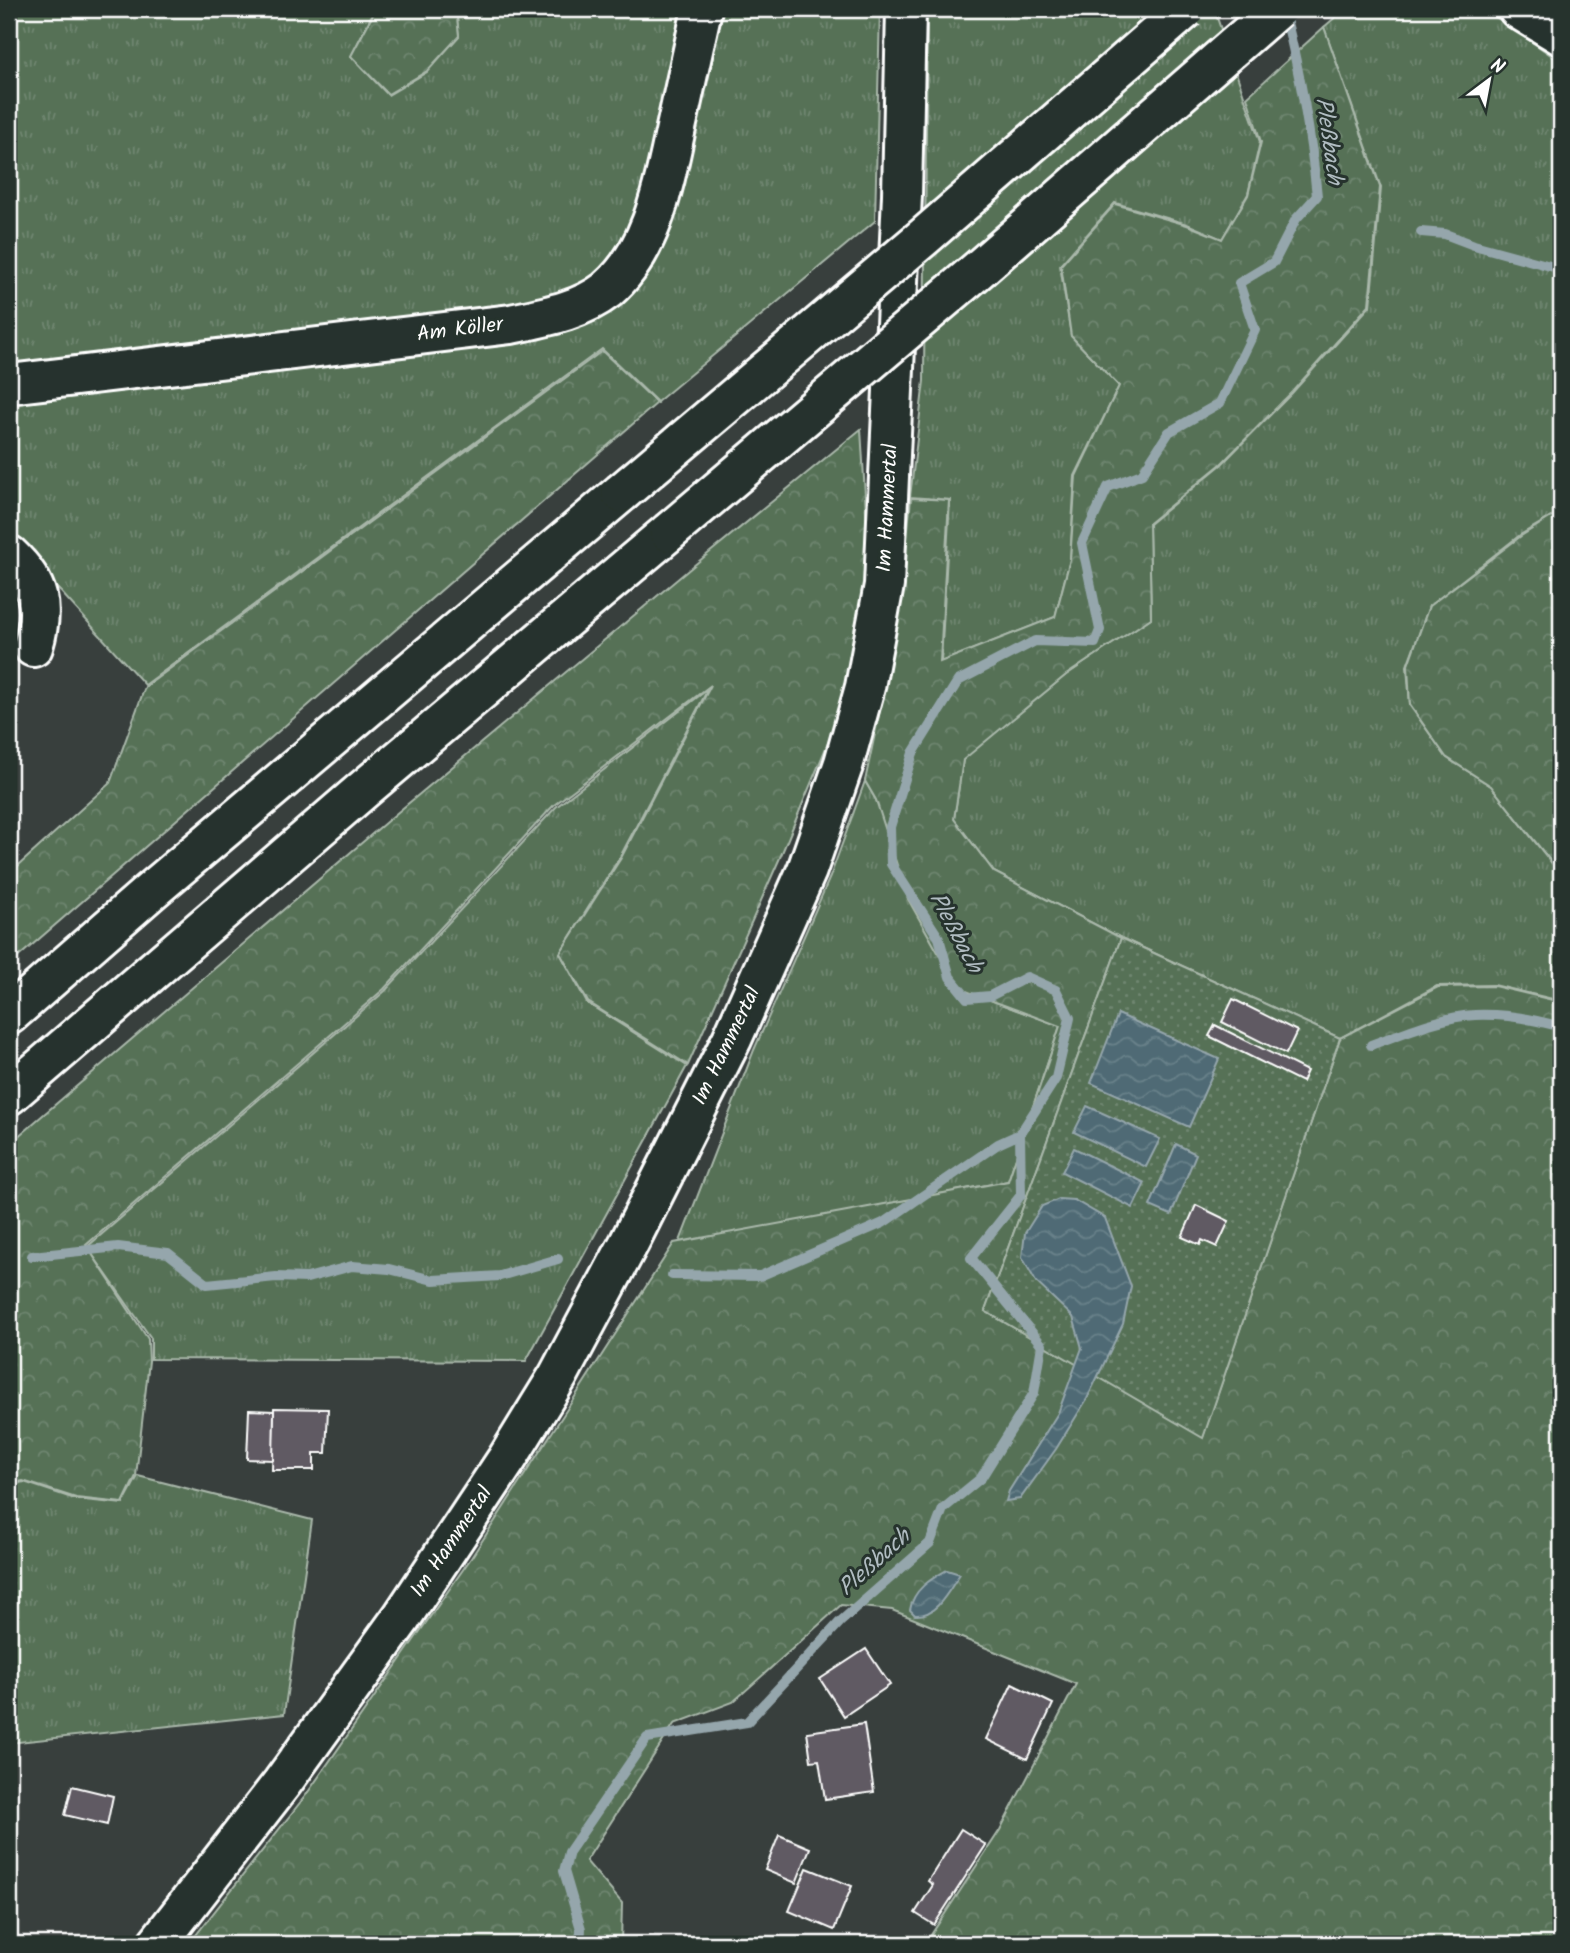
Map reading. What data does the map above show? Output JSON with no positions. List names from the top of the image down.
{
  "streets": {
    "main road": ["Am Köller", "Im Hammertal"]
  },
  "water": ["Pleßbach"],
  "north": "top right"
}
